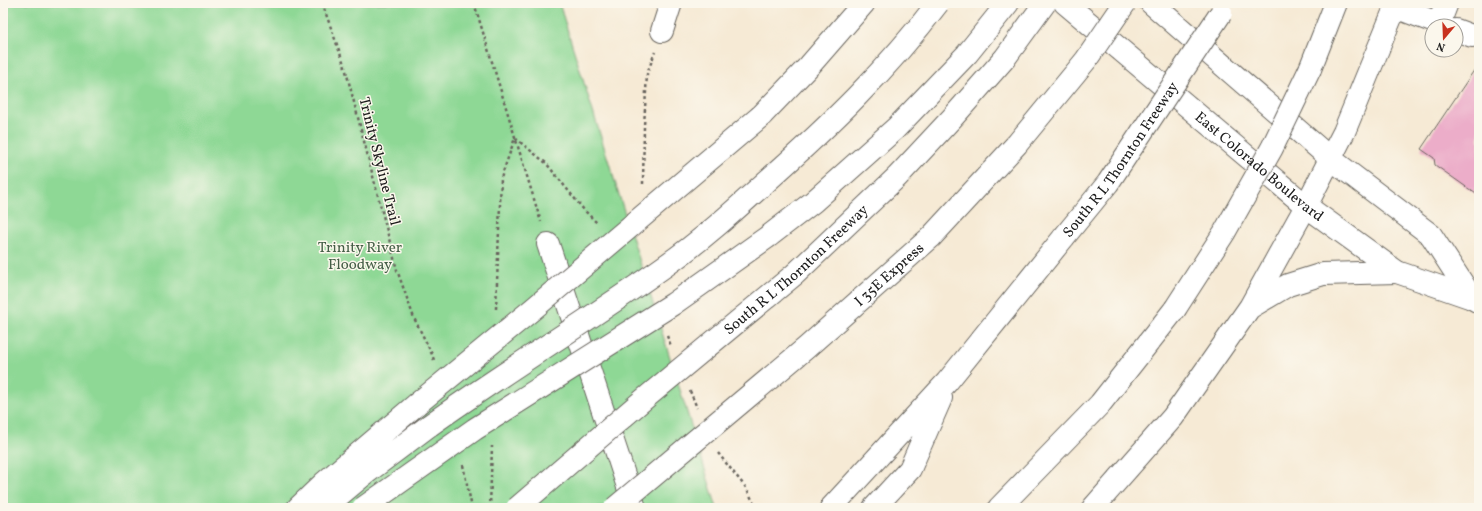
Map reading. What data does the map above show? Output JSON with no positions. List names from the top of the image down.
{
  "streets": {
    "main road": ["South R L Thornton Freeway", "East Colorado Boulevard", "I 35E Express"],
    "path": ["Trinity Skyline Trail"]
  },
  "parks": ["Trinity River Floodway"],
  "north": "bottom"
}
